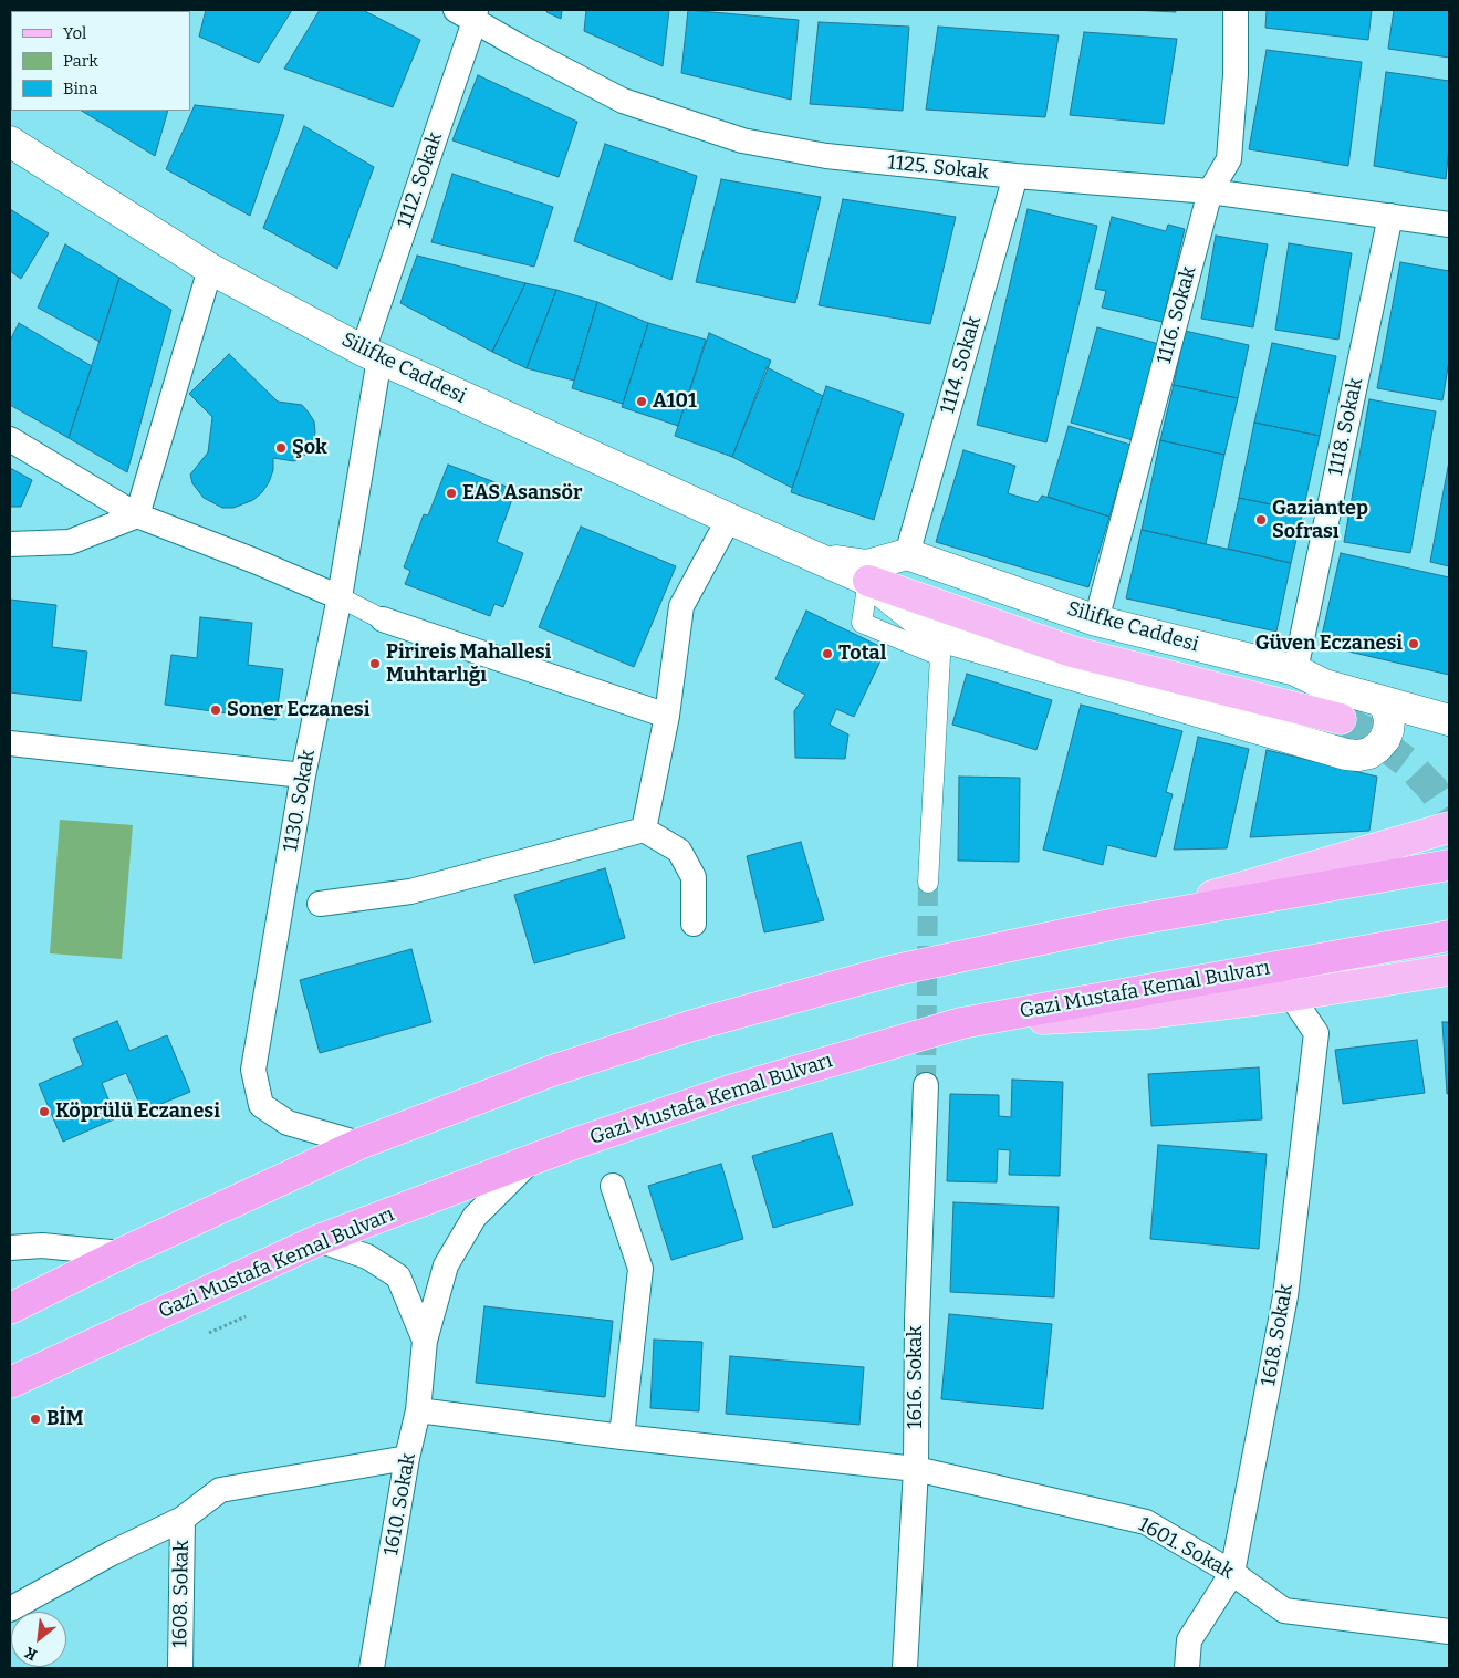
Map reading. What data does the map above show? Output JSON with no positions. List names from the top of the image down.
{
  "streets": {
    "highway": ["Gazi Mustafa Kemal Bulvarı"],
    "street": [
      "1125. Sokak",
      "1112. Sokak",
      "1116. Sokak",
      "1114. Sokak",
      "Silifke Caddesi",
      "1118. Sokak",
      "1130. Sokak",
      "1618. Sokak",
      "1616. Sokak",
      "1610. Sokak",
      "1601. Sokak",
      "1608. Sokak"
    ]
  },
  "crossings": [
    ["1125. Sokak", "1112. Sokak"],
    ["1125. Sokak", "1116. Sokak"],
    ["1125. Sokak", "1114. Sokak"],
    ["1125. Sokak", "1118. Sokak"],
    ["1112. Sokak", "Silifke Caddesi"],
    ["1112. Sokak", "1130. Sokak"],
    ["1116. Sokak", "Silifke Caddesi"],
    ["1114. Sokak", "Silifke Caddesi"],
    ["Silifke Caddesi", "1118. Sokak"],
    ["Silifke Caddesi", "1130. Sokak"],
    ["Gazi Mustafa Kemal Bulvarı", "1610. Sokak"],
    ["1618. Sokak", "1601. Sokak"],
    ["1616. Sokak", "1601. Sokak"],
    ["1610. Sokak", "1601. Sokak"]
  ],
  "places": [
    "A101",
    "Şok",
    "EAS Asansör",
    "Gaziantep Sofrası",
    "Güven Eczanesi",
    "Total",
    "Pirireis Mahallesi Muhtarlığı",
    "Soner Eczanesi",
    "Köprülü Eczanesi",
    "BİM"
  ],
  "legend": ["Yol", "Park", "Bina"],
  "north": "bottom left"
}
